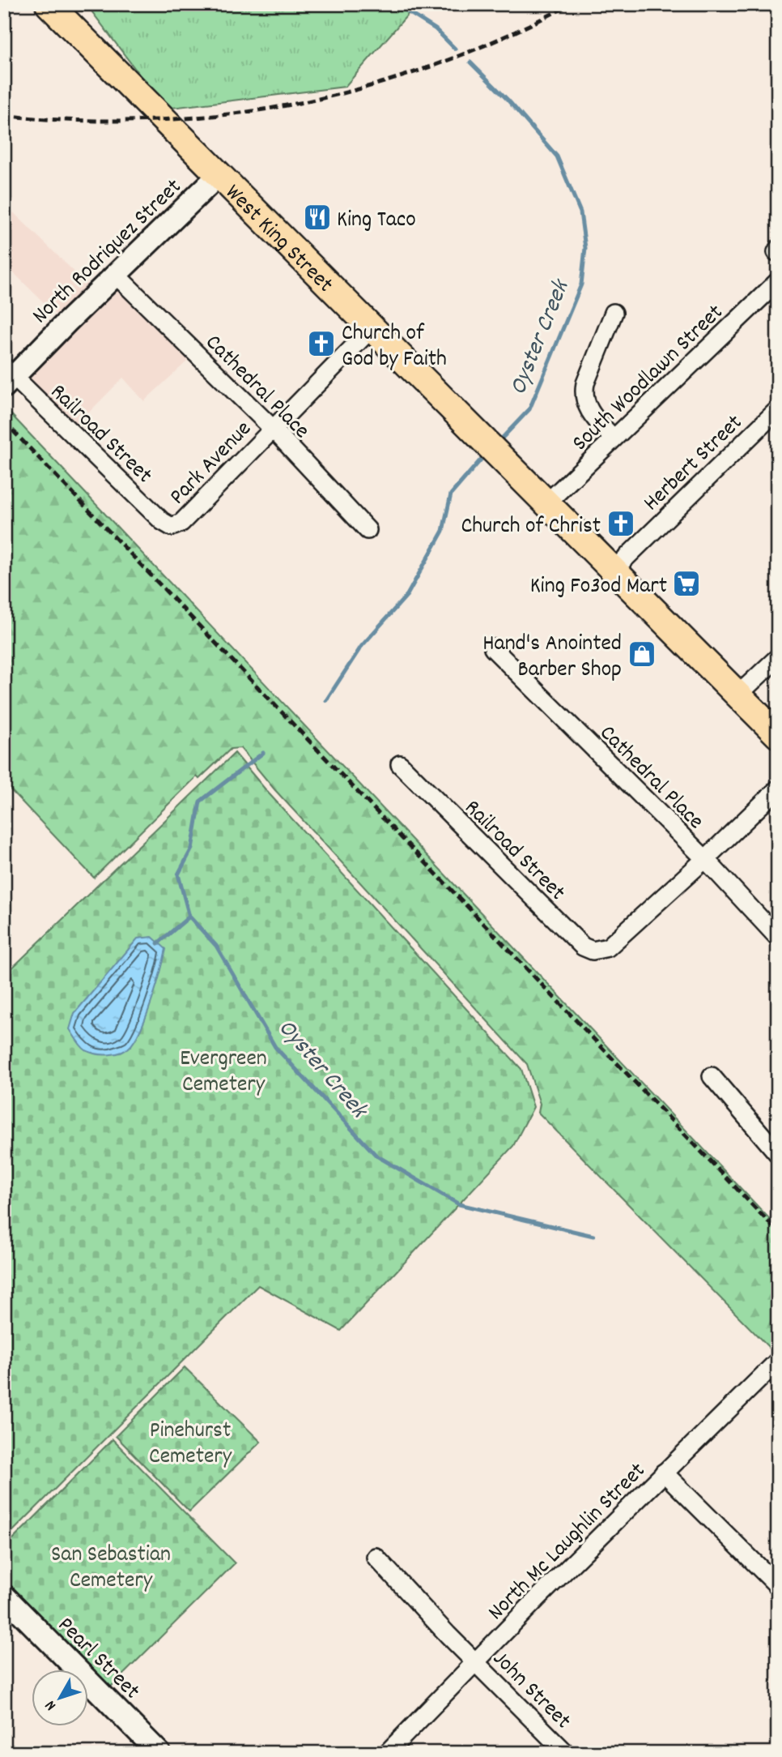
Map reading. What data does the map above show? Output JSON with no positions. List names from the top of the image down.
{
  "streets": {
    "main road": ["West King Street"],
    "street": [
      "North Rodriquez Street",
      "South Woodlawn Street",
      "Cathedral Place",
      "Railroad Street",
      "Park Avenue",
      "Herbert Street",
      "North Mc Laughlin Street",
      "Pearl Street",
      "John Street"
    ]
  },
  "crossings": [
    ["West King Street", "North Rodriquez Street"],
    ["West King Street", "South Woodlawn Street"],
    ["West King Street", "Park Avenue"],
    ["West King Street", "Herbert Street"],
    ["North Rodriquez Street", "Cathedral Place"],
    ["North Rodriquez Street", "Railroad Street"],
    ["Cathedral Place", "Railroad Street"],
    ["Cathedral Place", "Park Avenue"],
    ["Railroad Street", "Park Avenue"],
    ["North Mc Laughlin Street", "John Street"]
  ],
  "water": ["Oyster Creek"],
  "parks": ["Evergreen Cemetery", "Pinehurst Cemetery", "San Sebastian Cemetery"],
  "places": {
    "restaurant": ["King Taco"],
    "church": ["Church of God by Faith", "Church of Christ"],
    "supermarket": ["King Fo3od Mart"],
    "shop": ["Hand's Anointed Barber Shop"]
  },
  "north": "bottom left"
}
